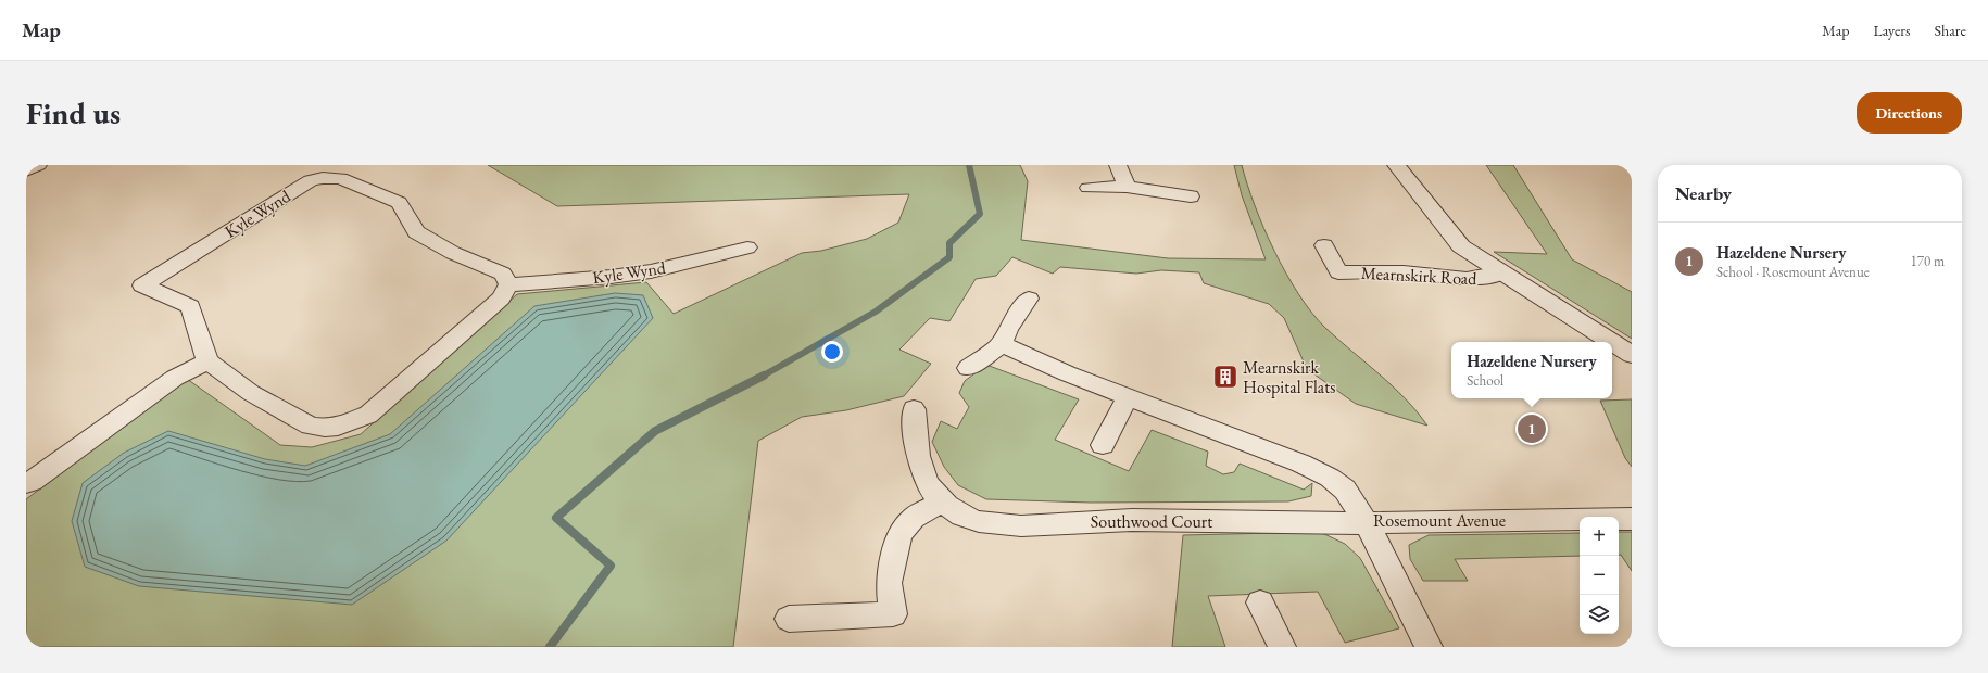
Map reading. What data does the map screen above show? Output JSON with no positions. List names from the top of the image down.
{
  "streets": {
    "street": [
      "Kyle Wynd",
      "Mearnskirk Road",
      "Rosemount Avenue",
      "Southwood Court"
    ]
  },
  "crossings": [
    ["Rosemount Avenue", "Southwood Court"]
  ],
  "places": {
    "building": ["Mearnskirk Hospital Flats"]
  },
  "page": {
    "header": "Map",
    "nav": ["Map", "Layers", "Share"],
    "buttons": "Directions",
    "title": "Find us",
    "heading": "Nearby",
    "list": [
      {
        "mark": "1",
        "name": "Hazeldene Nursery",
        "note": "School · Rosemount Avenue",
        "value": "170 m"
      }
    ],
    "popup": ["Hazeldene Nursery", "School"],
    "pins": "1",
    "map_buttons": ["+", "−"]
  }
}
